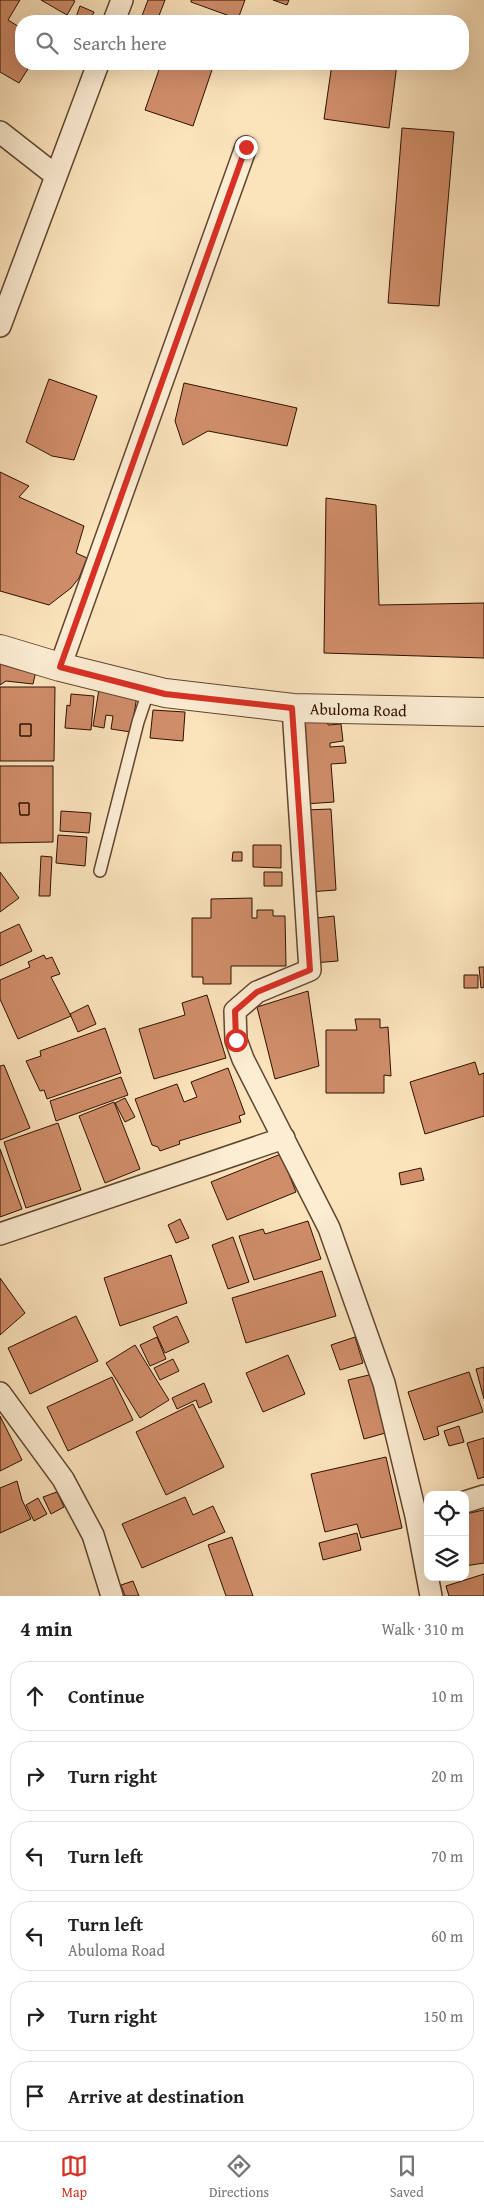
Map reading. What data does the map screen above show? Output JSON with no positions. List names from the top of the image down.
{
  "streets": {
    "street": ["Abuloma Road"]
  },
  "page": {
    "search": "Search here",
    "heading": ["4 min", "Walk · 310 m"],
    "list": [
      ["Continue", "10 m"],
      ["Turn right", "20 m"],
      ["Turn left", "70 m"],
      ["Turn left", "Abuloma Road", "60 m"],
      ["Turn right", "150 m"],
      "Arrive at destination"
    ],
    "nav": ["Map", "Directions", "Saved"]
  }
}
